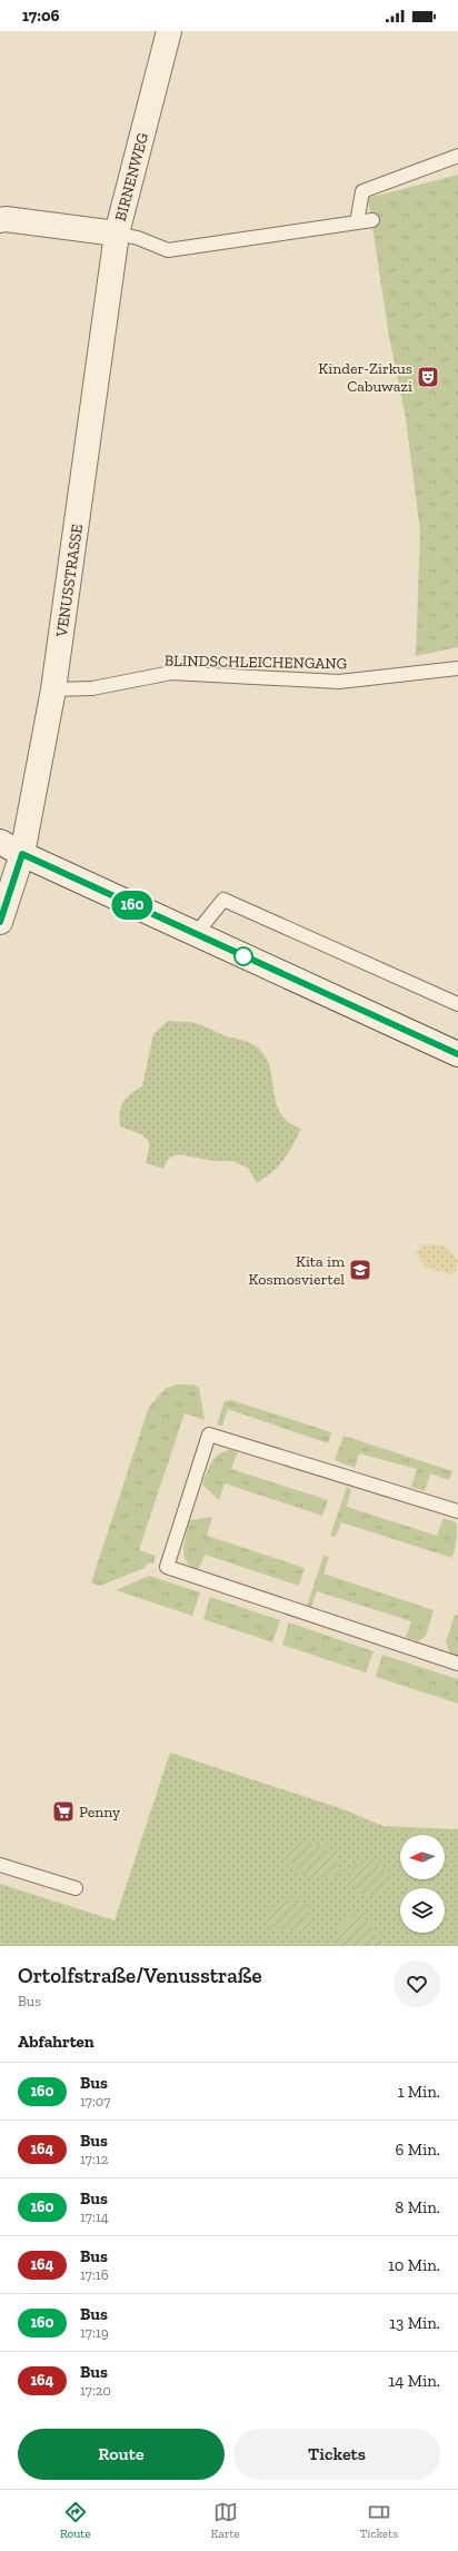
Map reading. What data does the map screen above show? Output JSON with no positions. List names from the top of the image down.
{
  "streets": {
    "street": ["BIRNENWEG", "VENUSSTRASSE"],
    "lane": ["BLINDSCHLEICHENGANG"]
  },
  "crossings": [
    ["BIRNENWEG", "VENUSSTRASSE"],
    ["VENUSSTRASSE", "BLINDSCHLEICHENGANG"]
  ],
  "places": {
    "theatre": ["Kinder-Zirkus Cabuwazi"],
    "school or university": ["Kita im Kosmosviertel"],
    "supermarket": ["Penny"]
  },
  "lines": ["bus line 160"],
  "north": "left",
  "page": {
    "status": "17:06",
    "on_map": "160",
    "heading": [
      ["Ortolfstraße/Venusstraße", "Bus"],
      "Abfahrten"
    ],
    "list": [
      {
        "mark": "160",
        "name": "Bus",
        "note": "17:07",
        "value": "1 Min."
      },
      {
        "mark": "164",
        "name": "Bus",
        "note": "17:12",
        "value": "6 Min."
      },
      {
        "mark": "160",
        "name": "Bus",
        "note": "17:14",
        "value": "8 Min."
      },
      {
        "mark": "164",
        "name": "Bus",
        "note": "17:16",
        "value": "10 Min."
      },
      {
        "mark": "160",
        "name": "Bus",
        "note": "17:19",
        "value": "13 Min."
      },
      {
        "mark": "164",
        "name": "Bus",
        "note": "17:20",
        "value": "14 Min."
      }
    ],
    "buttons": ["Route", "Tickets"],
    "tabs": ["Route", "Karte", "Tickets"]
  }
}
